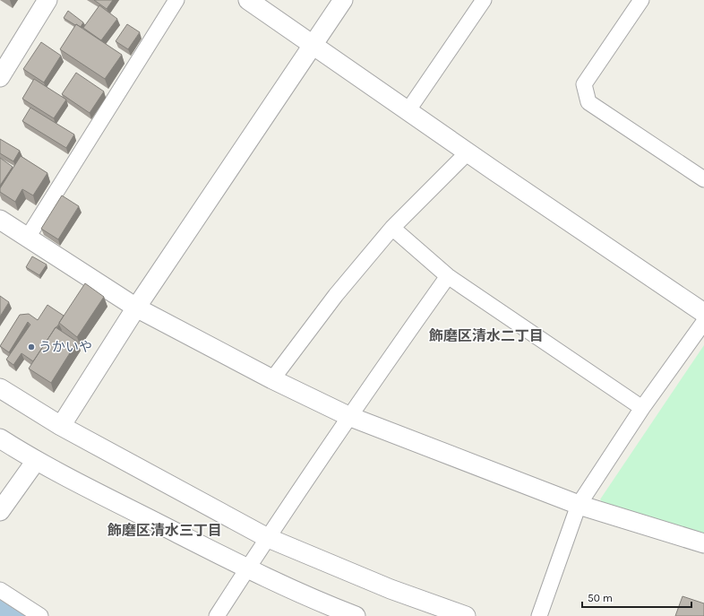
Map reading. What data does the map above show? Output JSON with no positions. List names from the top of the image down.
{
  "districts": ["飾磨区清水二丁目", "飾磨区清水三丁目"],
  "places": ["うかいや"],
  "scale_bar": "50 m"
}
